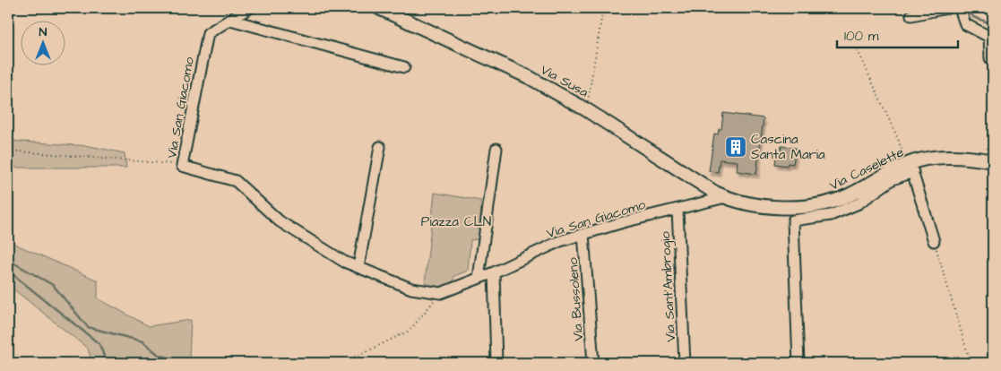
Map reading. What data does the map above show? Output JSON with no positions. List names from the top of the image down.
{
  "streets": {
    "main road": ["Via Susa", "Via Caselette"],
    "street": ["Via San Giacomo", "Via Sant'Ambrogio", "Via Bussoleno"]
  },
  "crossings": [
    ["Via Susa", "Via San Giacomo"],
    ["Via Susa", "Via Caselette"],
    ["Via San Giacomo", "Via Caselette"],
    ["Via San Giacomo", "Via Sant'Ambrogio"],
    ["Via San Giacomo", "Via Bussoleno"]
  ],
  "parks": ["Piazza CLN"],
  "places": {
    "building": ["Cascina Santa Maria"]
  },
  "scale_bar": "100 m",
  "north": "top"
}
